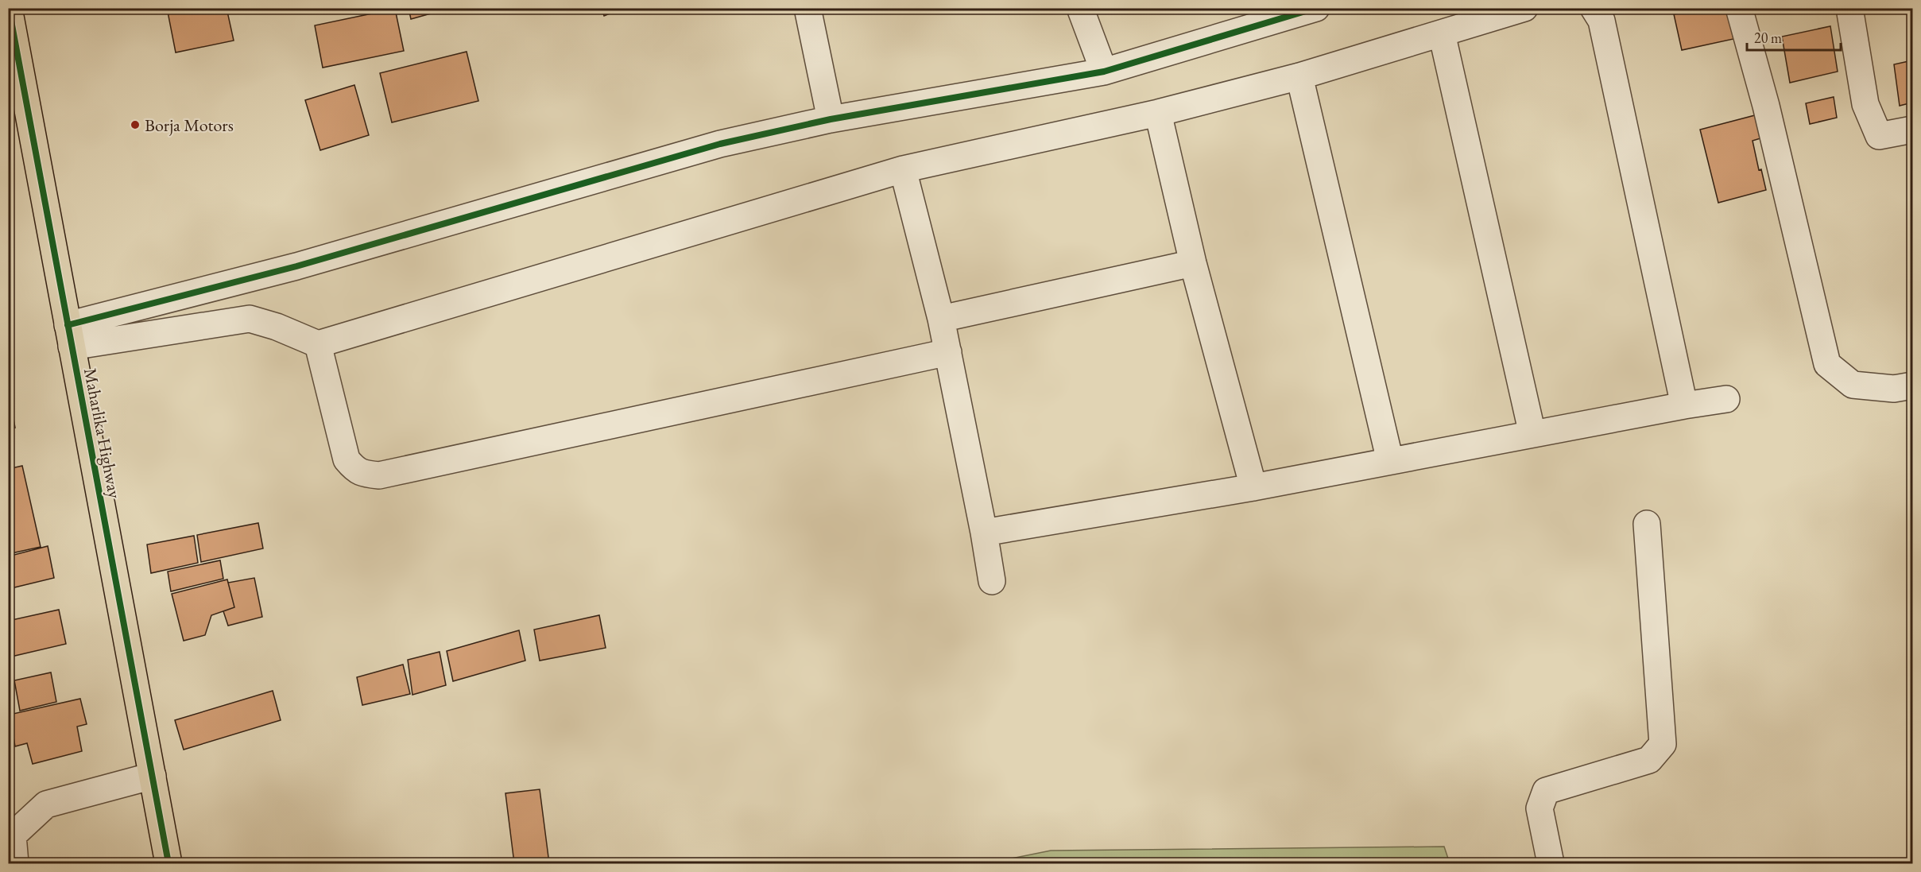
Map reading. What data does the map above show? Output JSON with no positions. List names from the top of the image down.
{
  "streets": {
    "main road": ["Maharlika Highway"]
  },
  "places": ["Borja Motors"],
  "scale_bar": "20 m"
}
